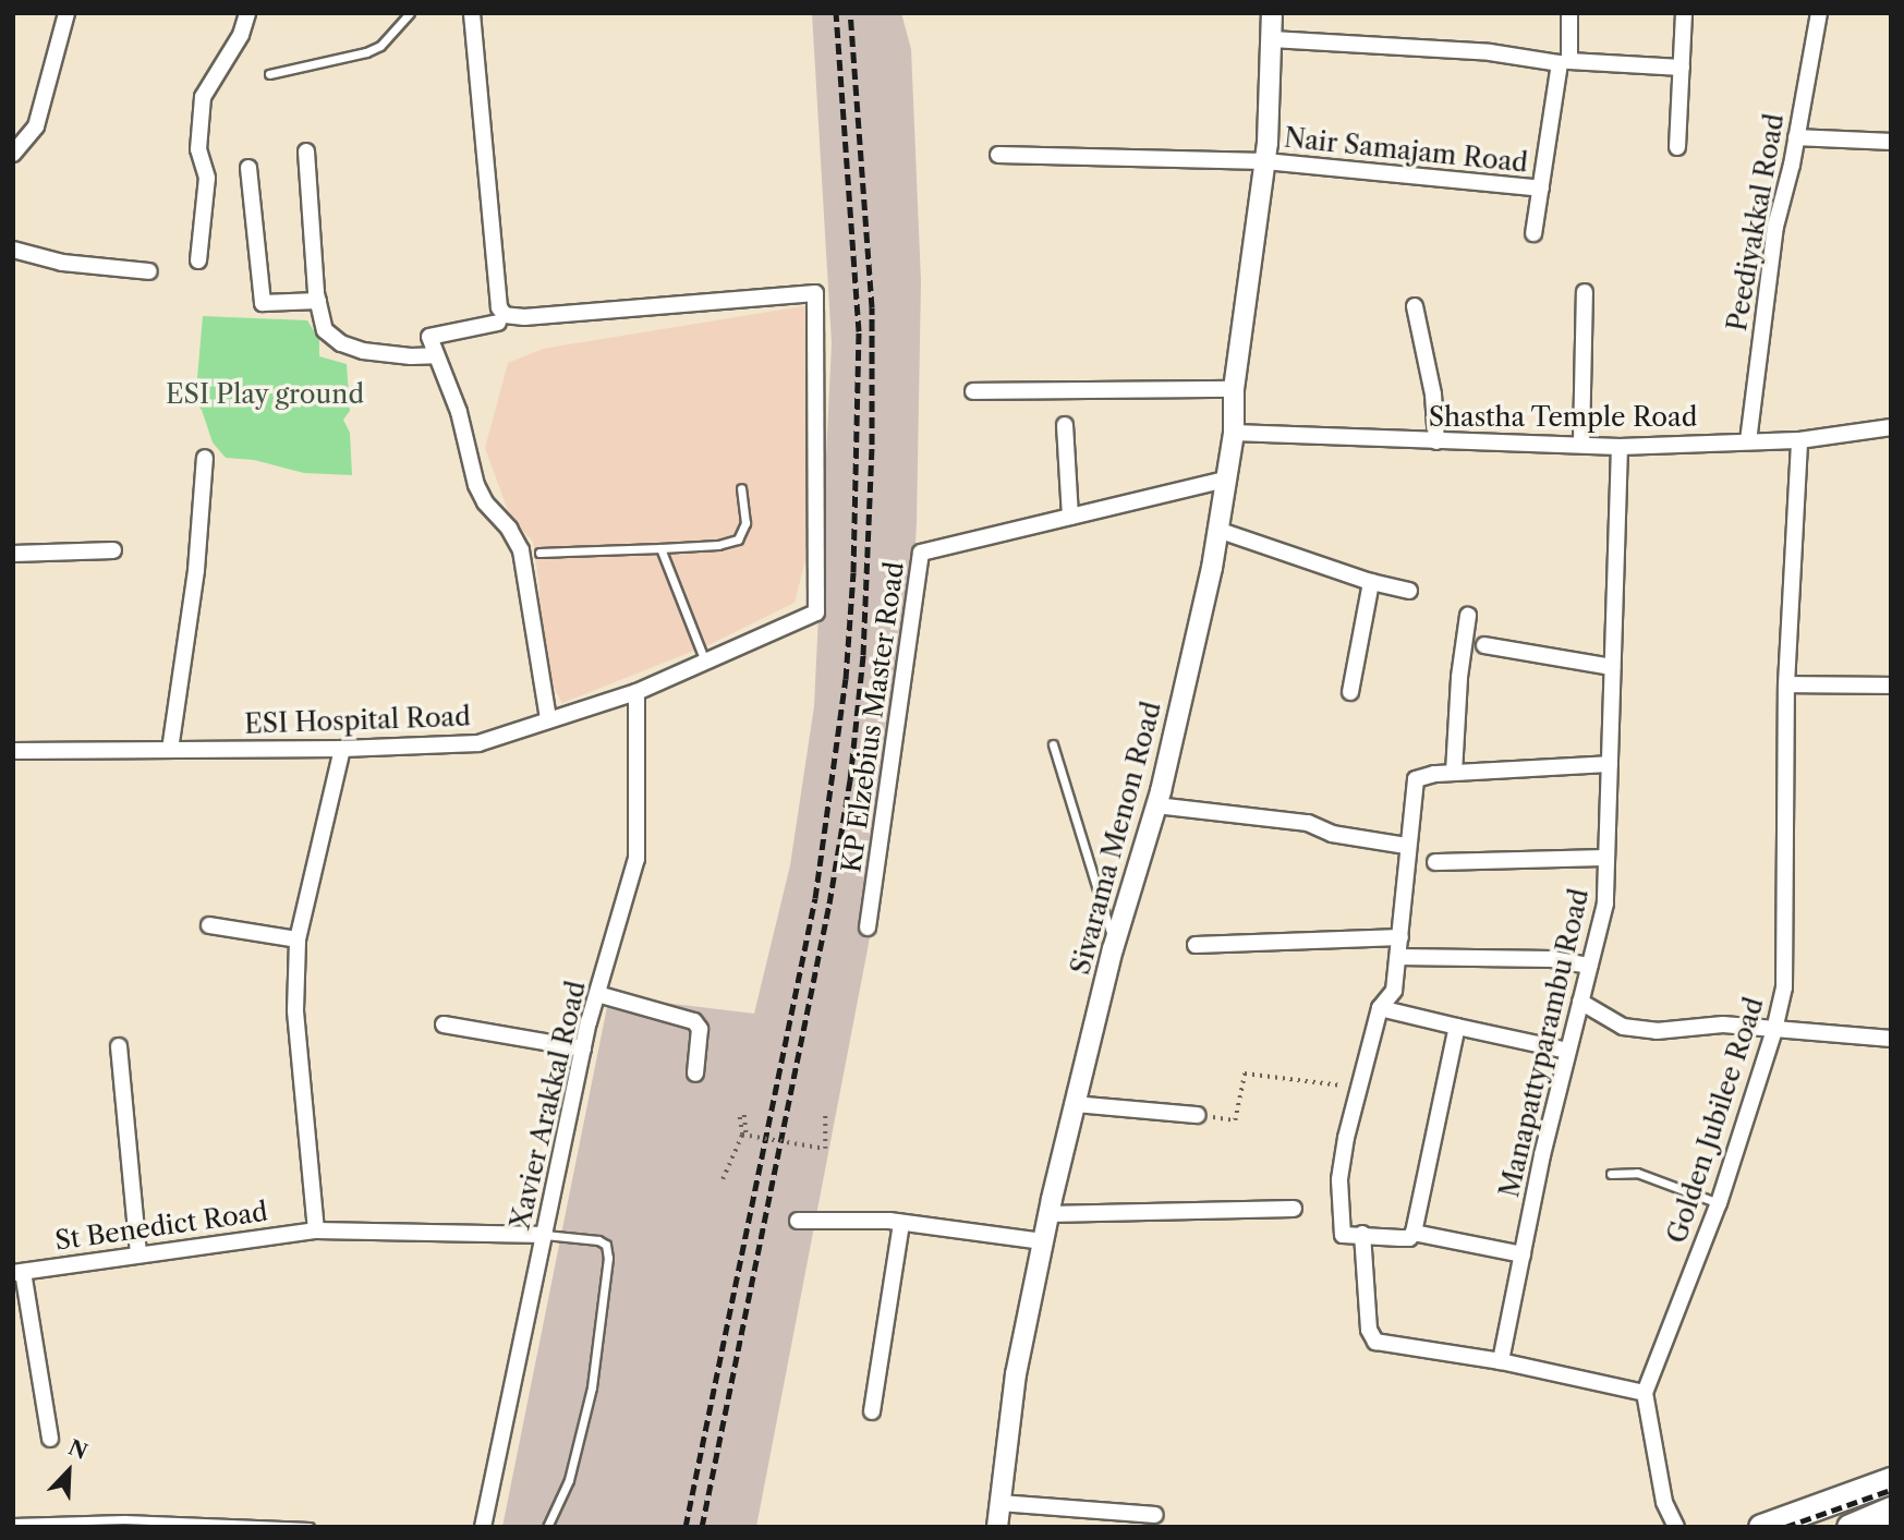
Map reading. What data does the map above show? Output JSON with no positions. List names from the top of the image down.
{
  "streets": {
    "street": [
      "Nair Samajam Road",
      "Peediyakkal Road",
      "Shastha Temple Road",
      "KP Elzebius Master Road",
      "ESI Hospital Road",
      "Sivarama Menon Road",
      "Manapattyparambu Road",
      "Xavier Arakkal Road",
      "Golden Jubilee Road",
      "St Benedict Road"
    ]
  },
  "crossings": [
    ["Nair Samajam Road", "Sivarama Menon Road"],
    ["Peediyakkal Road", "Shastha Temple Road"],
    ["Shastha Temple Road", "Sivarama Menon Road"],
    ["Shastha Temple Road", "Manapattyparambu Road"],
    ["Shastha Temple Road", "Golden Jubilee Road"],
    ["KP Elzebius Master Road", "Sivarama Menon Road"],
    ["ESI Hospital Road", "Xavier Arakkal Road"],
    ["Xavier Arakkal Road", "St Benedict Road"]
  ],
  "parks": ["ESI Play ground"],
  "north": "top right"
}
